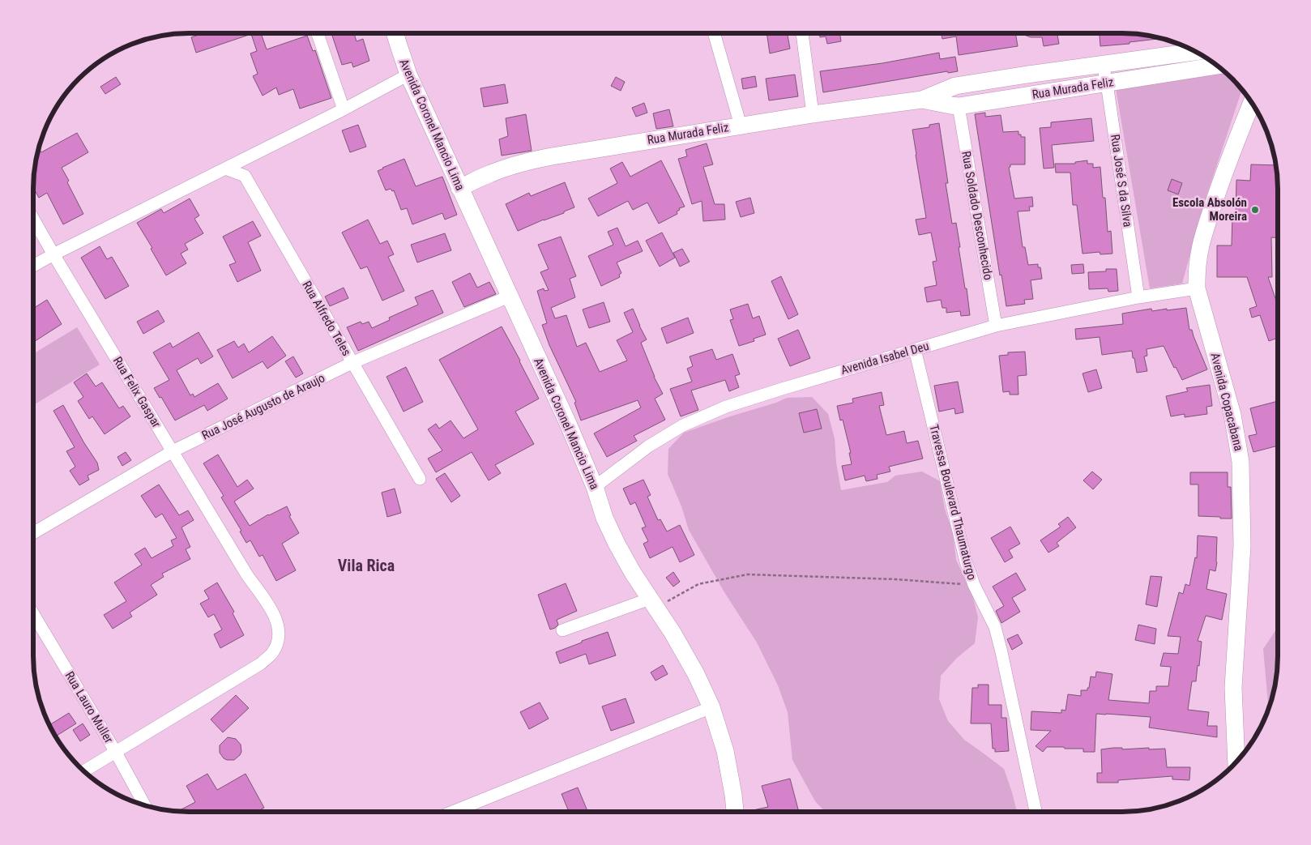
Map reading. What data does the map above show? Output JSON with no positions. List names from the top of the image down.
{
  "streets": {
    "street": [
      "Rua Murada Feliz",
      "Avenida Coronel Mancio Lima",
      "Rua José S da Silva",
      "Rua Soldado Desconhecido",
      "Rua Alfredo Teles",
      "Avenida Isabel Deu",
      "Rua Felix Gaspar",
      "Avenida Copacabana",
      "Rua José Augusto de Araujo",
      "Travessa Boulevard Thaumaturgo",
      "Rua Lauro Muller"
    ]
  },
  "crossings": [
    ["Rua Murada Feliz", "Avenida Coronel Mancio Lima"],
    ["Rua Murada Feliz", "Rua José S da Silva"],
    ["Rua Murada Feliz", "Rua Soldado Desconhecido"],
    ["Avenida Coronel Mancio Lima", "Avenida Isabel Deu"],
    ["Avenida Coronel Mancio Lima", "Rua José Augusto de Araujo"],
    ["Rua José S da Silva", "Avenida Isabel Deu"],
    ["Rua Soldado Desconhecido", "Avenida Isabel Deu"],
    ["Rua Alfredo Teles", "Rua José Augusto de Araujo"],
    ["Avenida Isabel Deu", "Avenida Copacabana"],
    ["Avenida Isabel Deu", "Travessa Boulevard Thaumaturgo"],
    ["Rua Felix Gaspar", "Rua José Augusto de Araujo"],
    ["Rua Felix Gaspar", "Rua Lauro Muller"]
  ],
  "districts": ["Vila Rica"],
  "places": ["Escola Absolón Moreira"]
}
